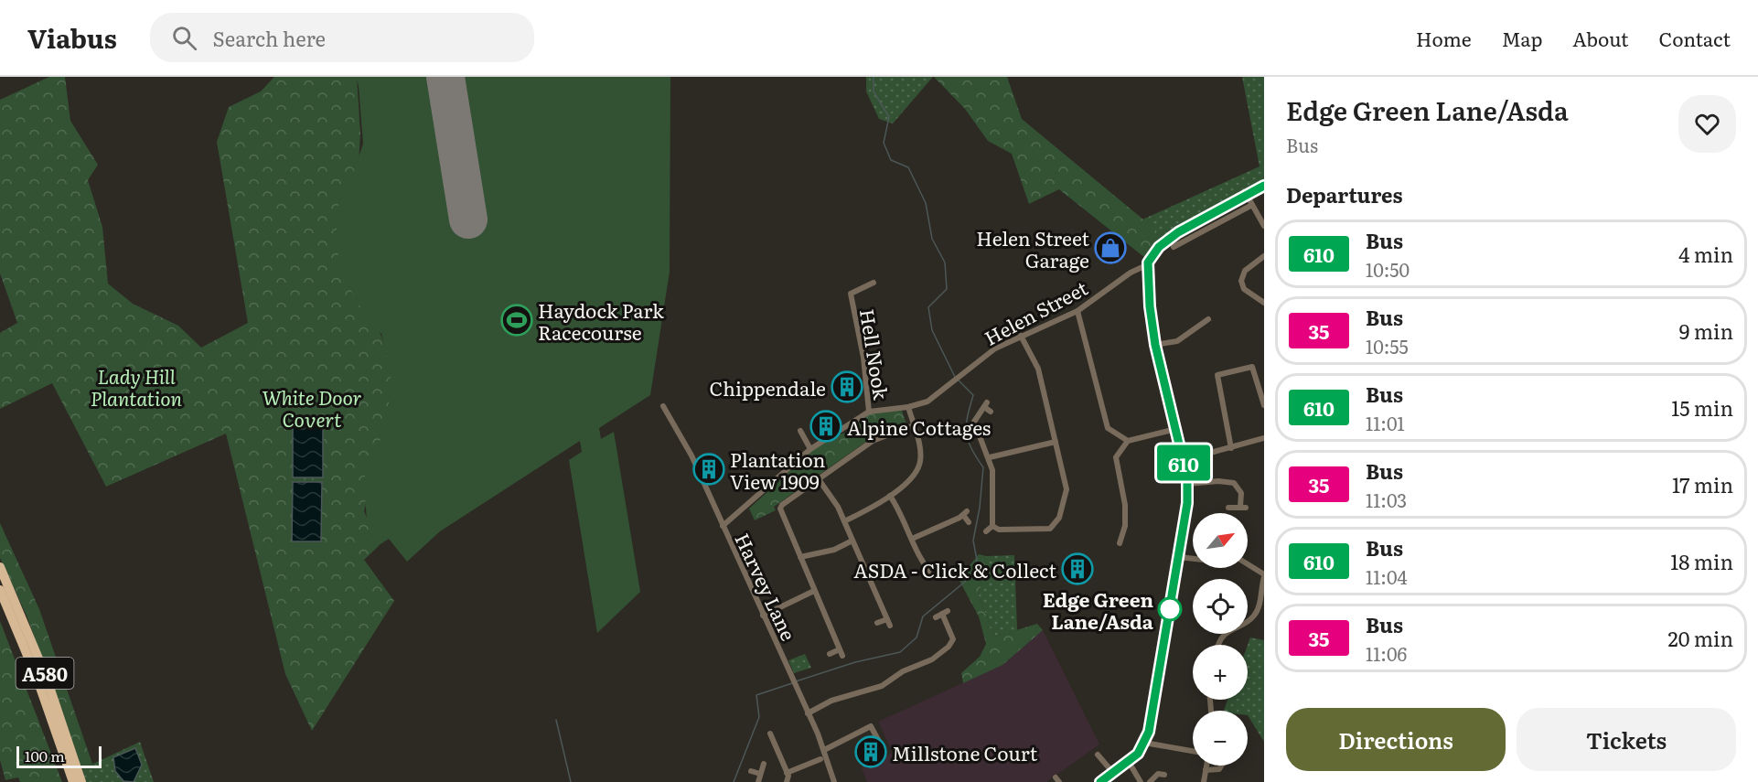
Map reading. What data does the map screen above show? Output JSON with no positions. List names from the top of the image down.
{
  "streets": {
    "highway": ["A580"],
    "street": ["Helen Street", "Hell Nook", "Harvey Lane"]
  },
  "crossings": [
    ["Helen Street", "Hell Nook"],
    ["Helen Street", "Harvey Lane"]
  ],
  "parks": ["Lady Hill Plantation", "White Door Covert"],
  "places": {
    "shop": ["Helen Street Garage"],
    "sports": ["Haydock Park Racecourse"],
    "building": [
      "Chippendale",
      "Alpine Cottages",
      "Plantation View 1909",
      "ASDA - Click & Collect",
      "Millstone Court"
    ],
    "other": ["Edge Green Lane/Asda"]
  },
  "lines": ["bus line 610"],
  "scale_bar": "100 m",
  "north": "top right",
  "page": {
    "header": "Viabus",
    "search": "Search here",
    "nav": [
      "Home",
      "Map",
      "About",
      "Contact"
    ],
    "on_map": "610",
    "heading": [
      ["Edge Green Lane/Asda", "Bus"],
      "Departures"
    ],
    "list": [
      {
        "mark": "610",
        "name": "Bus",
        "note": "10:50",
        "value": "4 min"
      },
      {
        "mark": "35",
        "name": "Bus",
        "note": "10:55",
        "value": "9 min"
      },
      {
        "mark": "610",
        "name": "Bus",
        "note": "11:01",
        "value": "15 min"
      },
      {
        "mark": "35",
        "name": "Bus",
        "note": "11:03",
        "value": "17 min"
      },
      {
        "mark": "610",
        "name": "Bus",
        "note": "11:04",
        "value": "18 min"
      },
      {
        "mark": "35",
        "name": "Bus",
        "note": "11:06",
        "value": "20 min"
      }
    ],
    "map_buttons": ["+", "−"],
    "buttons": ["Directions", "Tickets"],
    "scale": "100 m"
  }
}
